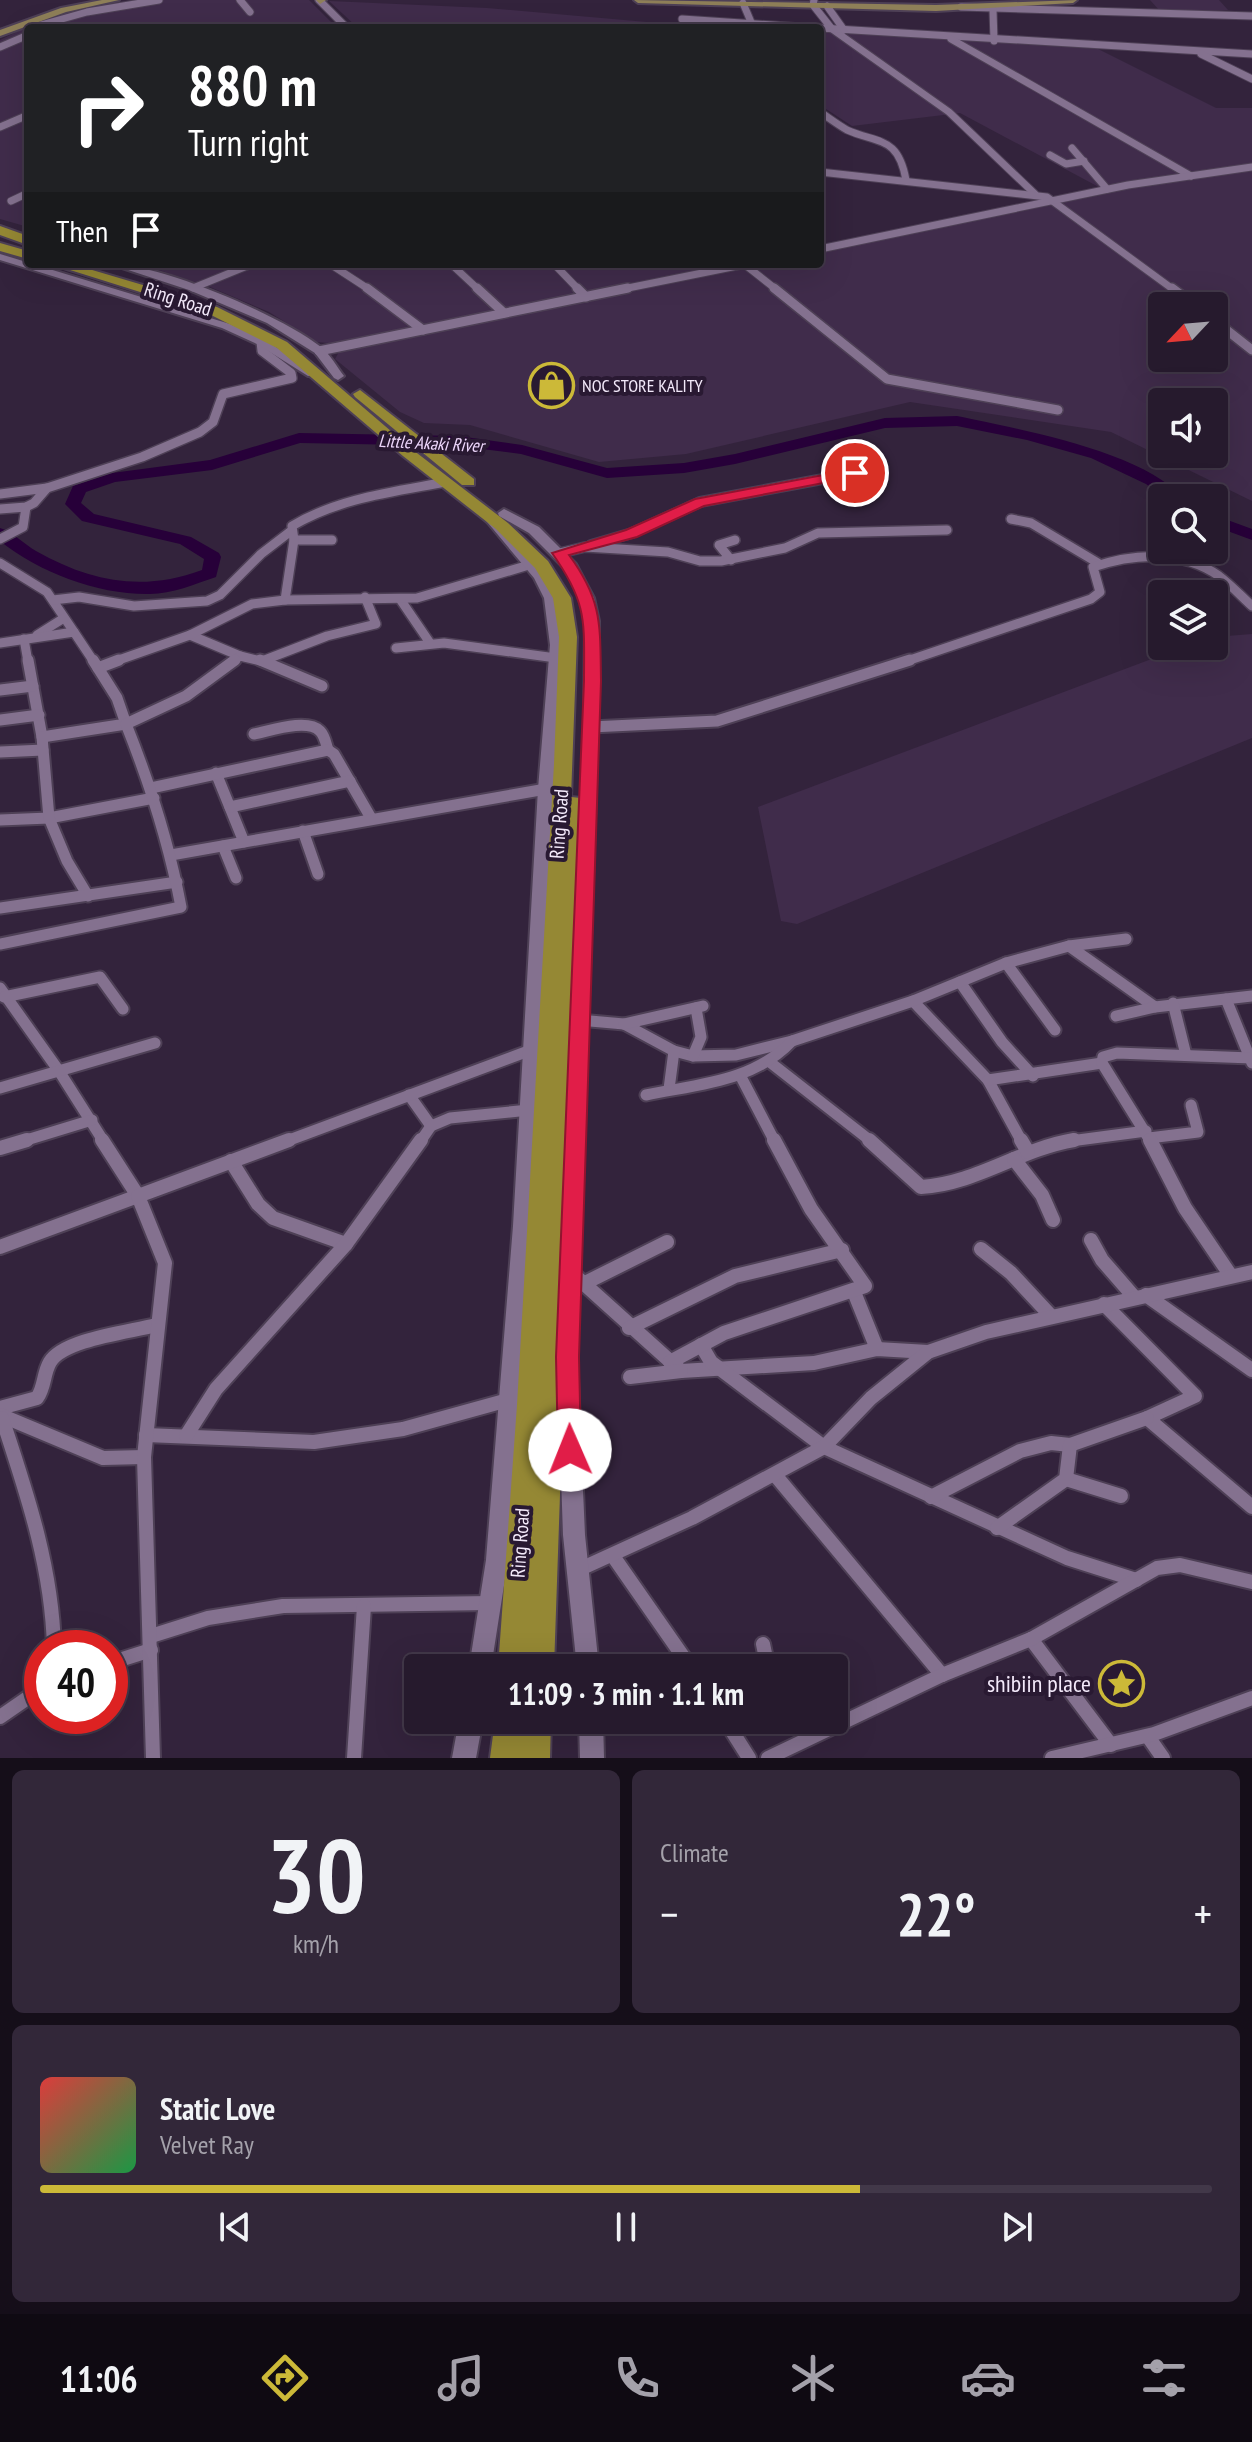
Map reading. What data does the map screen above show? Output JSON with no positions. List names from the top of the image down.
{
  "streets": {
    "highway": ["Ring Road"]
  },
  "water": ["Little Akaki River"],
  "places": {
    "shop": ["NOC STORE KALITY"],
    "place": ["shibiin place"]
  },
  "north": "bottom left",
  "page": {
    "turn": ["880 m", "Turn right"],
    "then": "Then",
    "limit": "40",
    "trip": "11:09 · 3 min · 1.1 km",
    "tile": [
      ["30", "km/h"],
      "Climate"
    ],
    "heat": ["−", "22°", "+"],
    "song": ["Static Love", "Velvet Ray"],
    "tabs": "11:06"
  }
}
